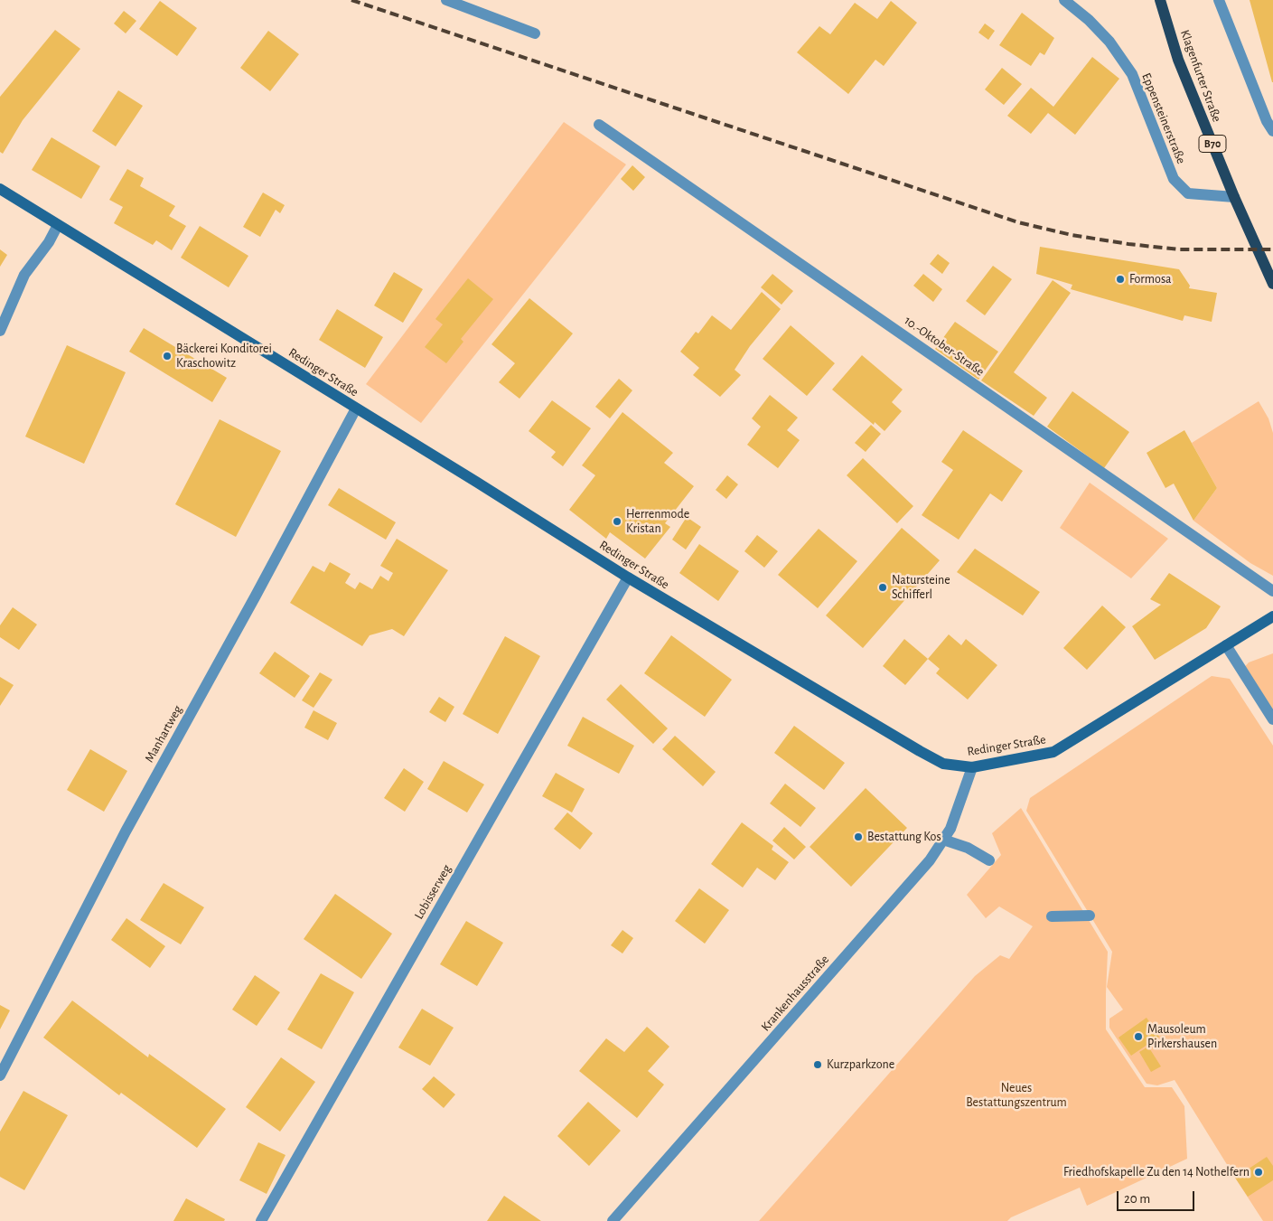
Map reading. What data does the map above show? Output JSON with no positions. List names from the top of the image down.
{
  "streets": {
    "main road": ["Klagenfurter Straße", "B70", "Redinger Straße"],
    "street": [
      "Eppensteinerstraße",
      "10.-Oktober-Straße",
      "Manhartweg",
      "Lobisserweg",
      "Krankenhausstraße"
    ]
  },
  "crossings": [
    ["Klagenfurter Straße", "Eppensteinerstraße"],
    ["Redinger Straße", "Manhartweg"],
    ["Redinger Straße", "Lobisserweg"],
    ["Redinger Straße", "Krankenhausstraße"]
  ],
  "parks": ["Neues Bestattungszentrum"],
  "places": [
    "Formosa",
    "Bäckerei Konditorei Kraschowitz",
    "Herrenmode Kristan",
    "Natursteine Schifferl",
    "Bestattung Kos",
    "Mausoleum Pirkershausen",
    "Kurzparkzone",
    "Friedhofskapelle Zu den 14 Nothelfern"
  ],
  "scale_bar": "20 m"
}
